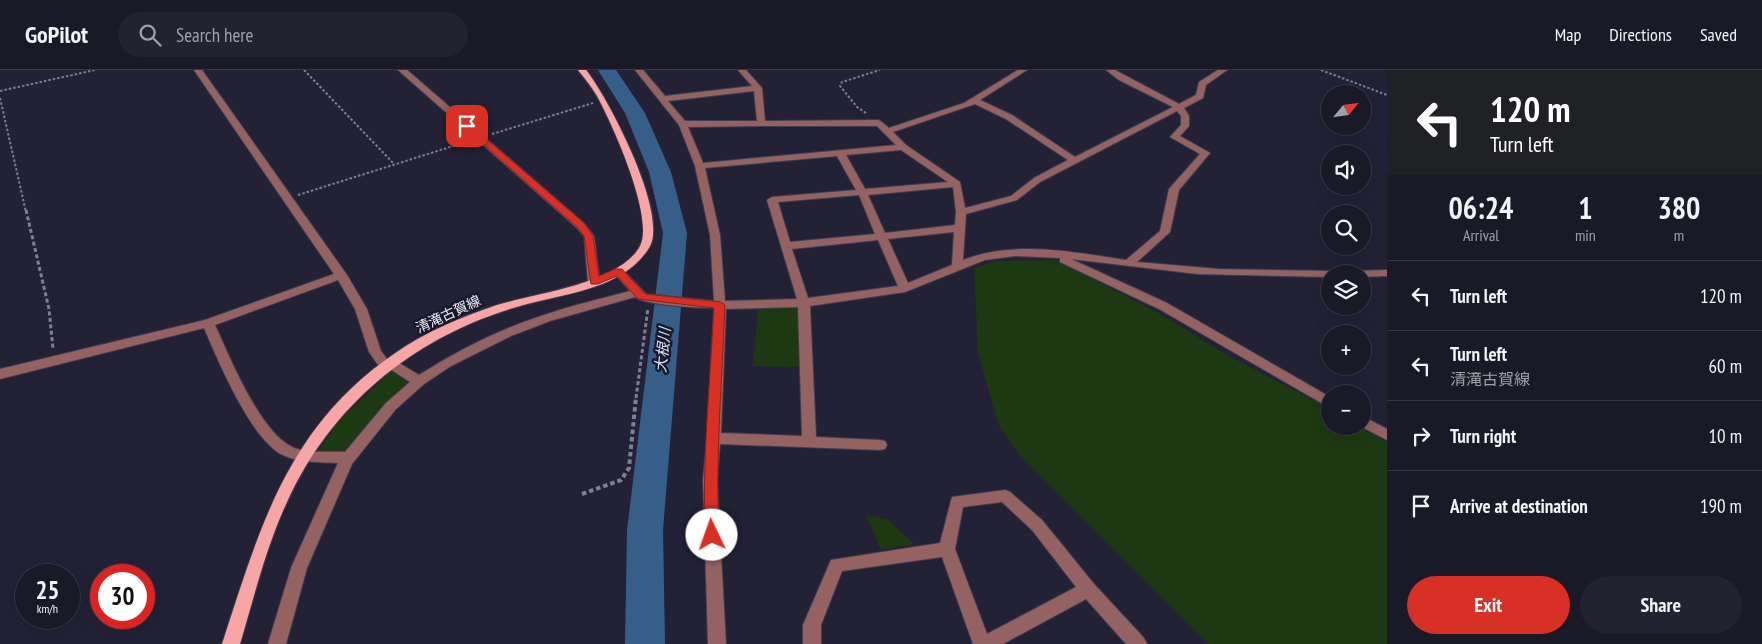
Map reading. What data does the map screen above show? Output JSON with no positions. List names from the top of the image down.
{
  "streets": {
    "main road": ["清滝古賀線"]
  },
  "water": ["大根川"],
  "north": "top right",
  "page": {
    "header": "GoPilot",
    "search": "Search here",
    "nav": ["Map", "Directions", "Saved"],
    "turn": ["120 m", "Turn left"],
    "map_buttons": ["+", "−"],
    "eta": [
      "06:24",
      "Arrival",
      "1",
      "min",
      "380",
      "m"
    ],
    "list": [
      {
        "name": "Turn left",
        "value": "120 m"
      },
      {
        "name": "Turn left",
        "note": "清滝古賀線",
        "value": "60 m"
      },
      {
        "name": "Turn right",
        "value": "10 m"
      },
      {
        "name": "Arrive at destination",
        "value": "190 m"
      }
    ],
    "speed": "25 km/h",
    "limit": "30",
    "buttons": ["Exit", "Share"]
  }
}
